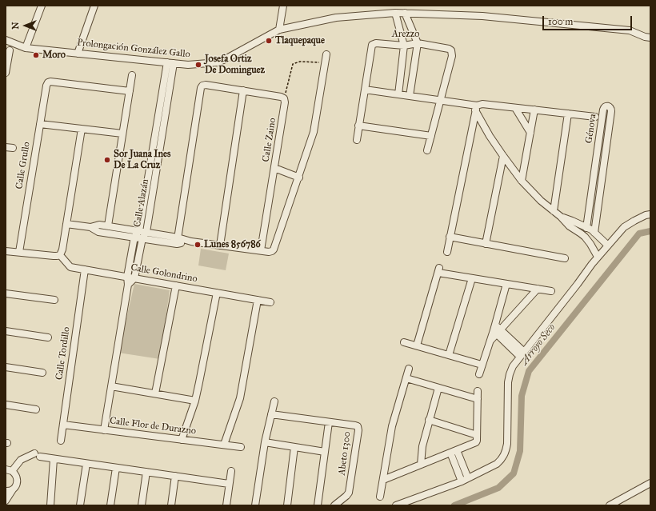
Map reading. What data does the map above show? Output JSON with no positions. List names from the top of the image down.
{
  "streets": {
    "street": [
      "Arezzo",
      "Prolongación González Gallo",
      "Génova",
      "Calle Zaino",
      "Calle Grullo",
      "Calle Alazán",
      "Calle Golondrino",
      "Calle Tordillo",
      "Calle Flor de Durazno",
      "Abeto 1300"
    ]
  },
  "crossings": [
    ["Prolongación González Gallo", "Calle Alazán"],
    ["Calle Alazán", "Calle Golondrino"],
    ["Calle Alazán", "Calle Flor de Durazno"],
    ["Calle Golondrino", "Calle Tordillo"],
    ["Calle Tordillo", "Calle Flor de Durazno"]
  ],
  "water": ["Arroyo Seco"],
  "places": [
    "Tlaquepaque",
    "Moro",
    "Josefa Ortiz De Dominguez",
    "Sor Juana Ines De La Cruz",
    "Lunes 856786"
  ],
  "scale_bar": "100 m",
  "north": "left"
}
